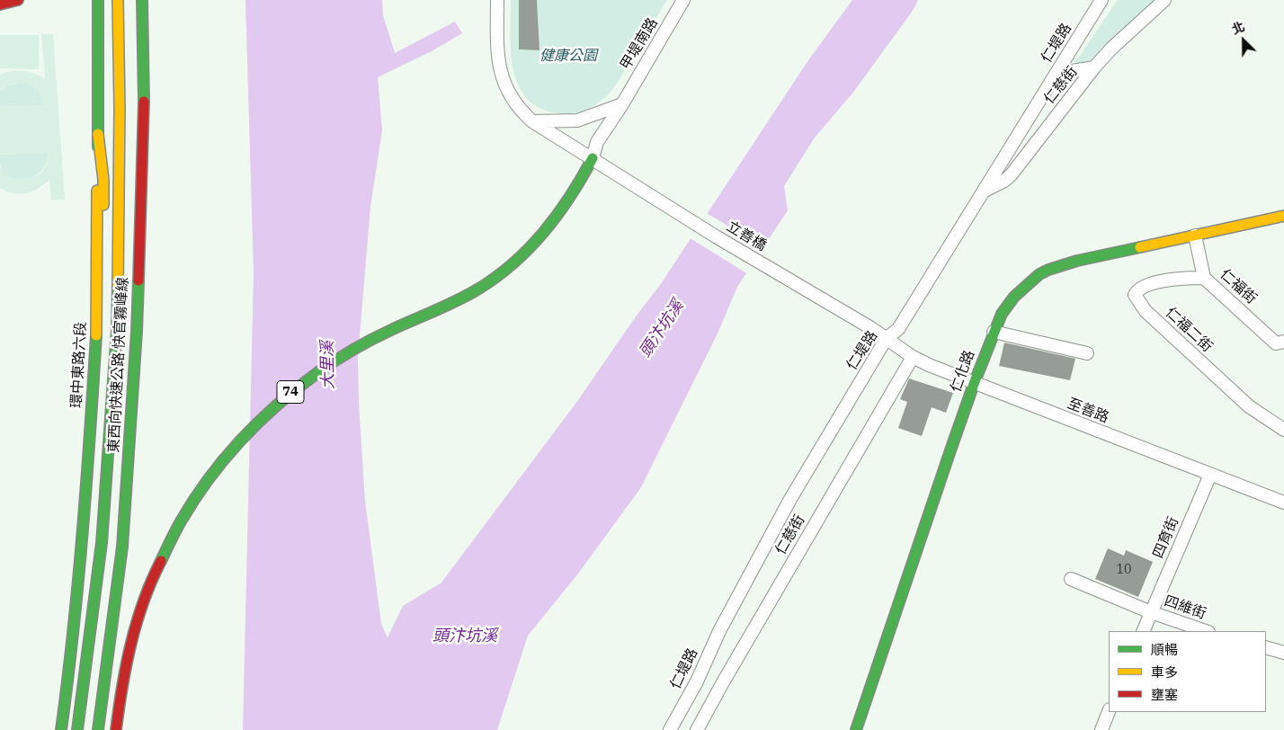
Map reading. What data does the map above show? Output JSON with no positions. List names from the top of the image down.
{
  "streets": {
    "main road": [
      "環中東路六段",
      "東西向快速公路 快官霧峰線",
      "仁化路",
      "74"
    ],
    "street": [
      "仁堤路",
      "甲堤南路",
      "仁慈街",
      "立善橋",
      "仁福街",
      "仁福二街",
      "至善路",
      "四育街",
      "四維街"
    ]
  },
  "crossings": [
    ["仁堤路", "仁慈街"],
    ["仁堤路", "立善橋"],
    ["仁堤路", "至善路"],
    ["甲堤南路", "立善橋"],
    ["甲堤南路", "74"],
    ["仁慈街", "至善路"],
    ["立善橋", "74"],
    ["立善橋", "至善路"],
    ["仁福街", "仁福二街"],
    ["仁福街", "仁化路"],
    ["仁化路", "至善路"],
    ["至善路", "四育街"],
    ["四育街", "四維街"]
  ],
  "water": ["頭汴坑溪", "大里溪"],
  "parks": ["健康公園"],
  "house_numbers": ["10"],
  "legend": ["順暢", "車多", "壅塞"],
  "north": "top left"
}
